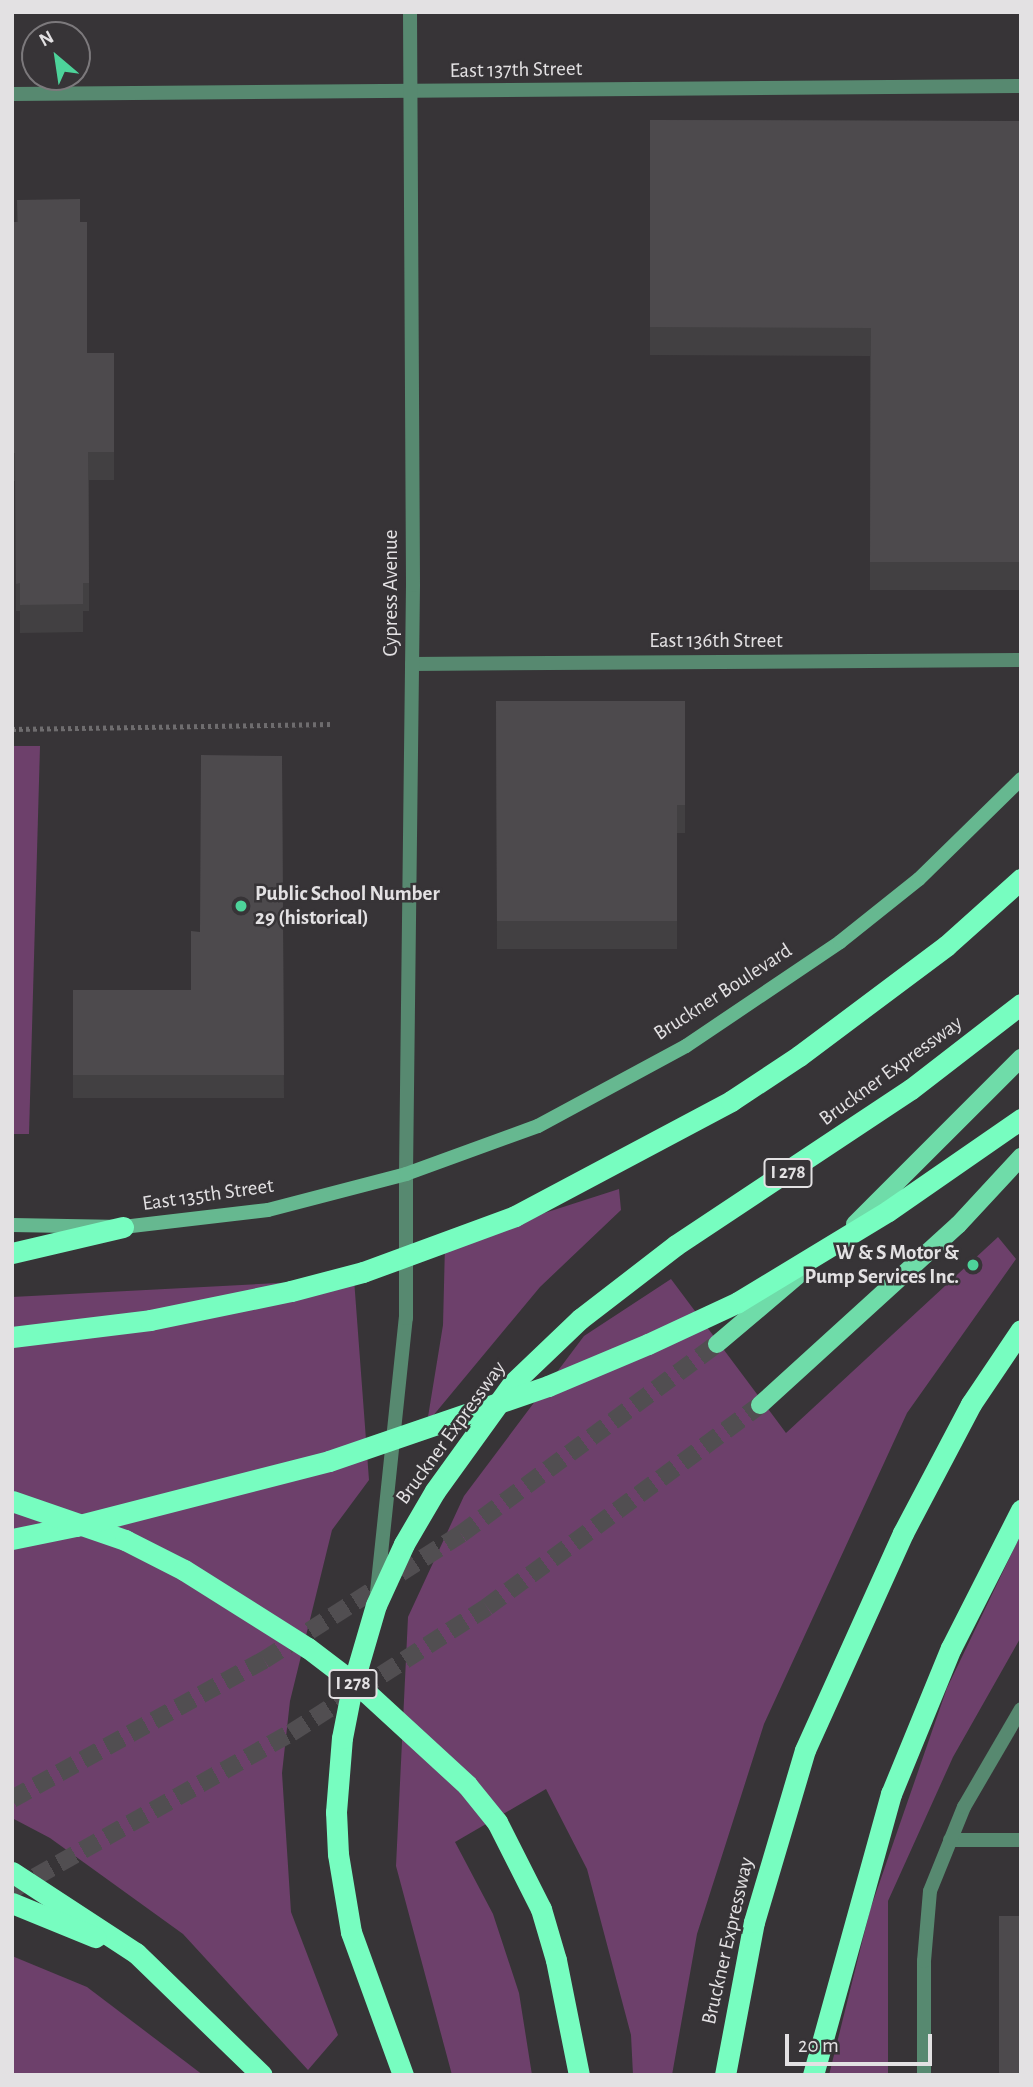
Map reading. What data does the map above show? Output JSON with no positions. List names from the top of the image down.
{
  "streets": {
    "highway": ["Bruckner Expressway", "I 278"],
    "main road": ["Bruckner Boulevard", "East 135th Street"],
    "street": ["East 137th Street", "Cypress Avenue", "East 136th Street"]
  },
  "crossings": [
    ["East 137th Street", "Cypress Avenue"],
    ["Cypress Avenue", "East 136th Street"],
    ["Cypress Avenue", "Bruckner Boulevard"],
    ["Cypress Avenue", "Bruckner Expressway"],
    ["Cypress Avenue", "East 135th Street"],
    ["Bruckner Boulevard", "East 135th Street"]
  ],
  "places": ["Public School Number 29 (historical)", "W & S Motor & Pump Services Inc."],
  "scale_bar": "20 m",
  "north": "top left"
}
